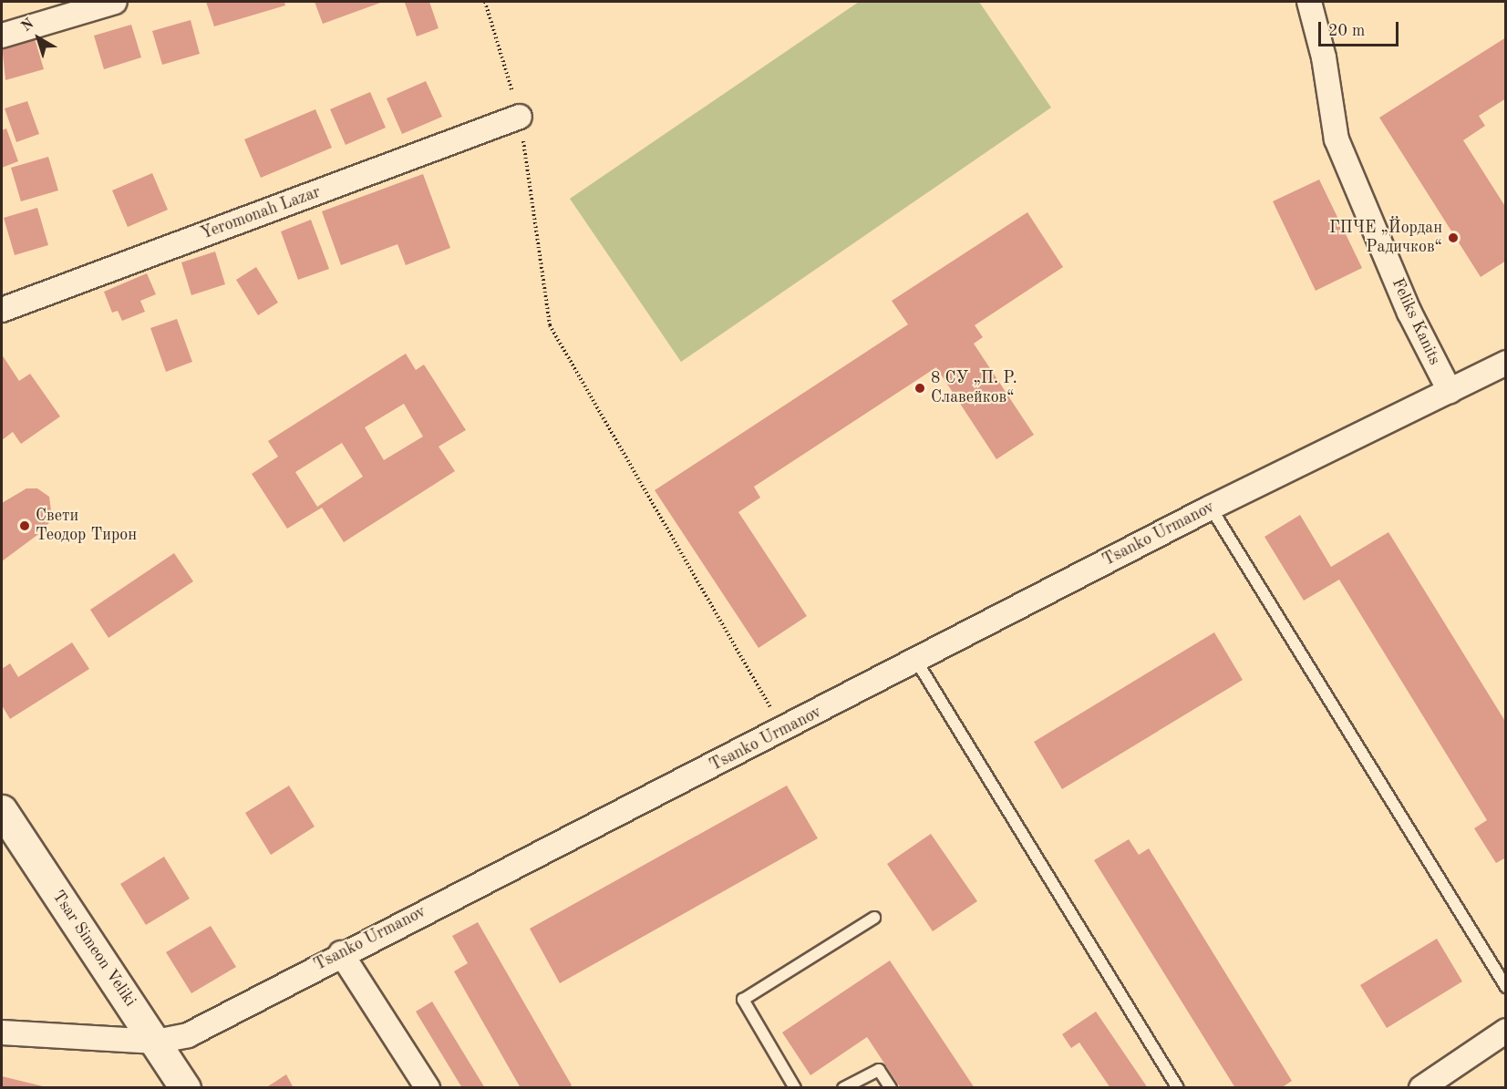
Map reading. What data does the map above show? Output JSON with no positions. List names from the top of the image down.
{
  "streets": {
    "main road": ["Tsar Simeon Veliki"],
    "street": ["Yeromonah Lazar", "Feliks Kanits", "Tsanko Urmanov"]
  },
  "crossings": [
    ["Feliks Kanits", "Tsanko Urmanov"],
    ["Tsanko Urmanov", "Tsar Simeon Veliki"]
  ],
  "places": ["ГПЧЕ „Йордан Радичков“", "8 СУ „П. Р. Славейков“", "Свети Теодор Тирон"],
  "scale_bar": "20 m",
  "north": "top left"
}
